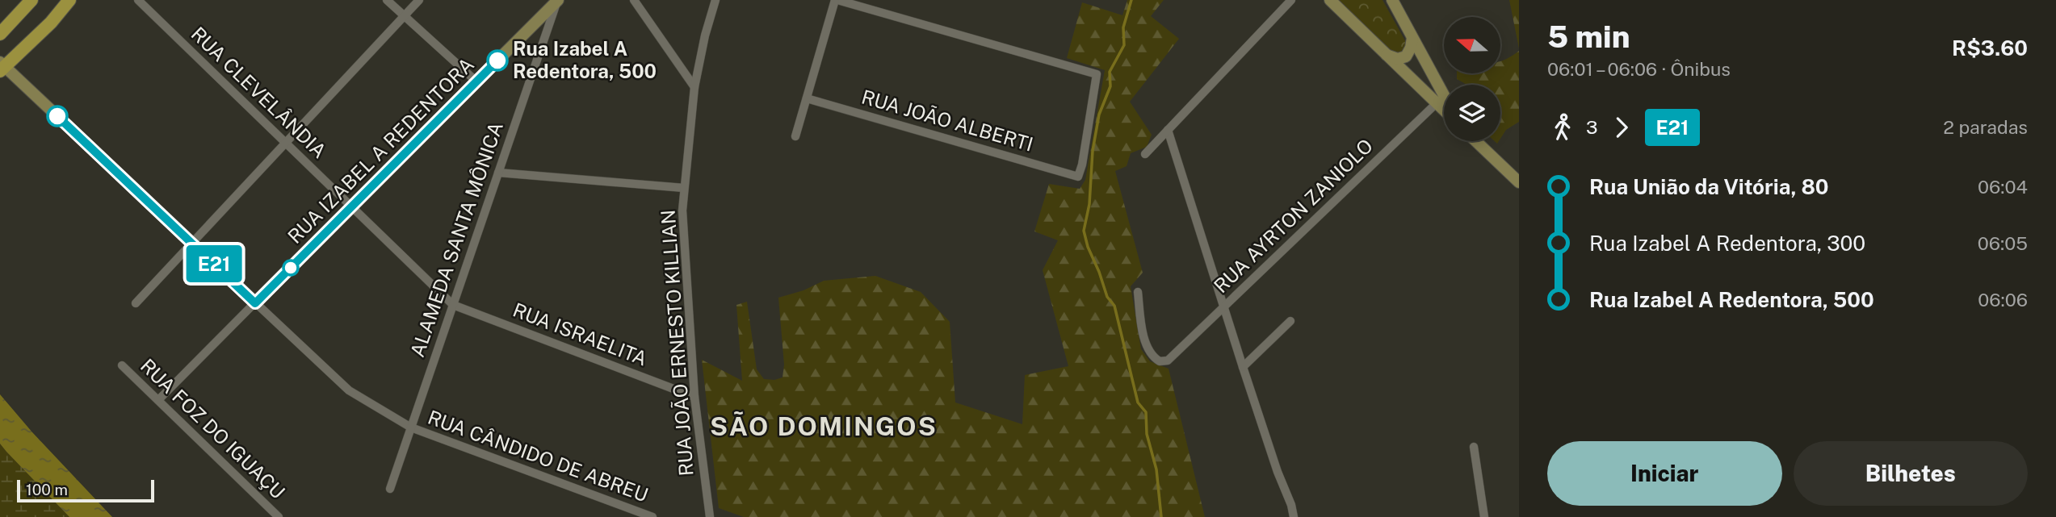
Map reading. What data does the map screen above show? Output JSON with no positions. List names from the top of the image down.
{
  "streets": {
    "main road": ["RUA IZABEL A REDENTORA"],
    "street": [
      "RUA CLEVELÂNDIA",
      "RUA JOÃO ALBERTI",
      "RUA AYRTON ZANIOLO",
      "ALAMEDA SANTA MÔNICA",
      "RUA ISRAELITA",
      "RUA JOÃO ERNESTO KILLIAN",
      "RUA FOZ DO IGUAÇU",
      "RUA CÂNDIDO DE ABREU"
    ]
  },
  "crossings": [
    ["RUA CLEVELÂNDIA", "RUA IZABEL A REDENTORA"],
    ["RUA CLEVELÂNDIA", "ALAMEDA SANTA MÔNICA"],
    ["RUA CLEVELÂNDIA", "RUA ISRAELITA"],
    ["RUA IZABEL A REDENTORA", "ALAMEDA SANTA MÔNICA"],
    ["RUA IZABEL A REDENTORA", "RUA FOZ DO IGUAÇU"],
    ["RUA IZABEL A REDENTORA", "RUA CÂNDIDO DE ABREU"],
    ["ALAMEDA SANTA MÔNICA", "RUA ISRAELITA"],
    ["ALAMEDA SANTA MÔNICA", "RUA CÂNDIDO DE ABREU"],
    ["RUA ISRAELITA", "RUA JOÃO ERNESTO KILLIAN"]
  ],
  "districts": ["SÃO DOMINGOS"],
  "places": ["Rua Izabel A Redentora, 500"],
  "lines": ["bus line E21"],
  "scale_bar": "100 m",
  "north": "left",
  "page": {
    "on_map": "E21",
    "heading": ["5 min", "06:01 – 06:06 · Ônibus", "R$3.60"],
    "legs": ["3", "E21", "2 paradas"],
    "list": [
      {
        "name": "Rua União da Vitória, 80",
        "value": "06:04"
      },
      {
        "name": "Rua Izabel A Redentora, 300",
        "value": "06:05"
      },
      {
        "name": "Rua Izabel A Redentora, 500",
        "value": "06:06"
      }
    ],
    "buttons": ["Iniciar", "Bilhetes"],
    "scale": "100 m"
  }
}
